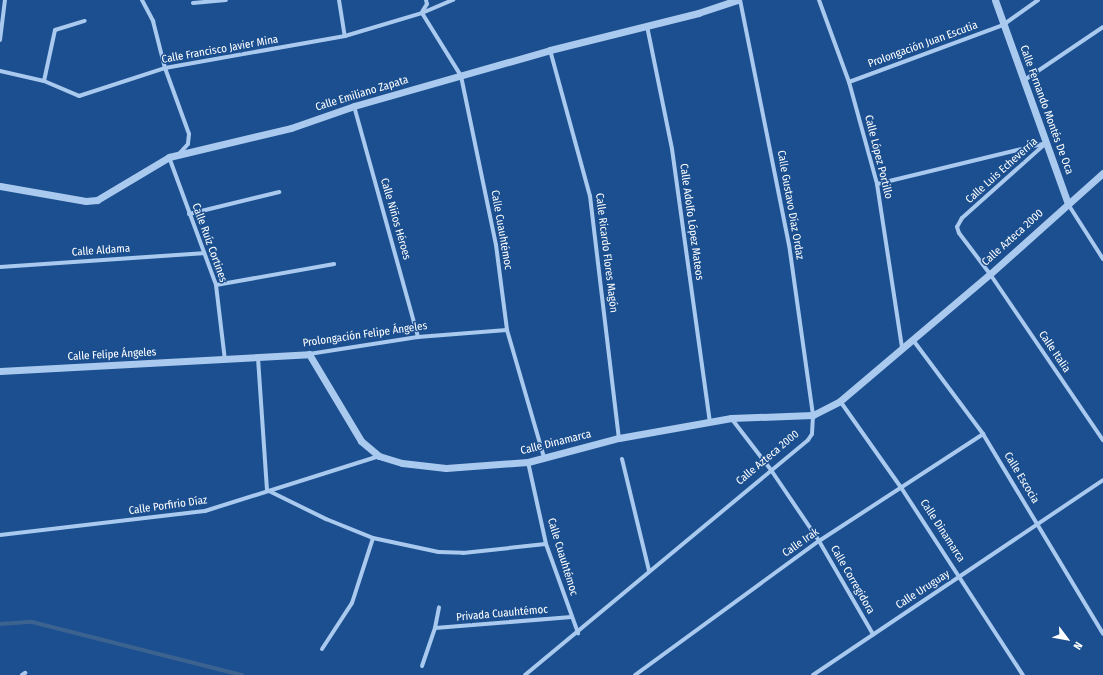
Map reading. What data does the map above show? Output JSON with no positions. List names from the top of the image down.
{
  "streets": {
    "street": [
      "Prolongación Juan Escutia",
      "Calle Francisco Javier Mina",
      "Calle Emiliano Zapata",
      "Calle Fernando Montés De Oca",
      "Calle López Portillo",
      "Calle Luis Echeverría",
      "Calle Gustavo Díaz Ordaz",
      "Calle Niños Héroes",
      "Calle Adolfo López Mateos",
      "Calle Cuauhtémoc",
      "Calle Azteca 2000",
      "Calle Ruíz Cortines",
      "Calle Aldama",
      "Calle Ricardo Flores Magón",
      "Prolongación Felipe Ángeles",
      "Calle Italia",
      "Calle Felipe Ángeles",
      "Calle Dinamarca",
      "Calle Escocia",
      "Calle Porfirio Díaz",
      "Calle Irak",
      "Calle Corregidora",
      "Calle Uruguay",
      "Privada Cuauhtémoc"
    ]
  },
  "crossings": [
    ["Prolongación Juan Escutia", "Calle Fernando Montés De Oca"],
    ["Prolongación Juan Escutia", "Calle López Portillo"],
    ["Calle Francisco Javier Mina", "Calle Cuauhtémoc"],
    ["Calle Emiliano Zapata", "Calle Niños Héroes"],
    ["Calle Emiliano Zapata", "Calle Adolfo López Mateos"],
    ["Calle Emiliano Zapata", "Calle Cuauhtémoc"],
    ["Calle Emiliano Zapata", "Calle Ruíz Cortines"],
    ["Calle Emiliano Zapata", "Calle Ricardo Flores Magón"],
    ["Calle Fernando Montés De Oca", "Calle Luis Echeverría"],
    ["Calle Fernando Montés De Oca", "Calle Azteca 2000"],
    ["Calle López Portillo", "Calle Luis Echeverría"],
    ["Calle López Portillo", "Calle Azteca 2000"],
    ["Calle Luis Echeverría", "Calle Azteca 2000"],
    ["Calle Luis Echeverría", "Calle Italia"],
    ["Calle Gustavo Díaz Ordaz", "Calle Azteca 2000"],
    ["Calle Gustavo Díaz Ordaz", "Calle Dinamarca"],
    ["Calle Niños Héroes", "Prolongación Felipe Ángeles"],
    ["Calle Adolfo López Mateos", "Calle Dinamarca"],
    ["Calle Cuauhtémoc", "Calle Azteca 2000"],
    ["Calle Cuauhtémoc", "Prolongación Felipe Ángeles"],
    ["Calle Cuauhtémoc", "Calle Dinamarca"],
    ["Calle Cuauhtémoc", "Privada Cuauhtémoc"],
    ["Calle Azteca 2000", "Calle Italia"],
    ["Calle Azteca 2000", "Calle Dinamarca"],
    ["Calle Azteca 2000", "Calle Escocia"],
    ["Calle Azteca 2000", "Calle Corregidora"],
    ["Calle Ruíz Cortines", "Calle Aldama"],
    ["Calle Ruíz Cortines", "Prolongación Felipe Ángeles"],
    ["Calle Ruíz Cortines", "Calle Felipe Ángeles"],
    ["Calle Ricardo Flores Magón", "Calle Dinamarca"],
    ["Prolongación Felipe Ángeles", "Calle Felipe Ángeles"],
    ["Prolongación Felipe Ángeles", "Calle Dinamarca"],
    ["Calle Dinamarca", "Calle Porfirio Díaz"],
    ["Calle Dinamarca", "Calle Irak"],
    ["Calle Dinamarca", "Calle Corregidora"],
    ["Calle Dinamarca", "Calle Uruguay"],
    ["Calle Escocia", "Calle Irak"],
    ["Calle Escocia", "Calle Uruguay"],
    ["Calle Irak", "Calle Corregidora"],
    ["Calle Corregidora", "Calle Uruguay"]
  ],
  "north": "bottom right"
}
